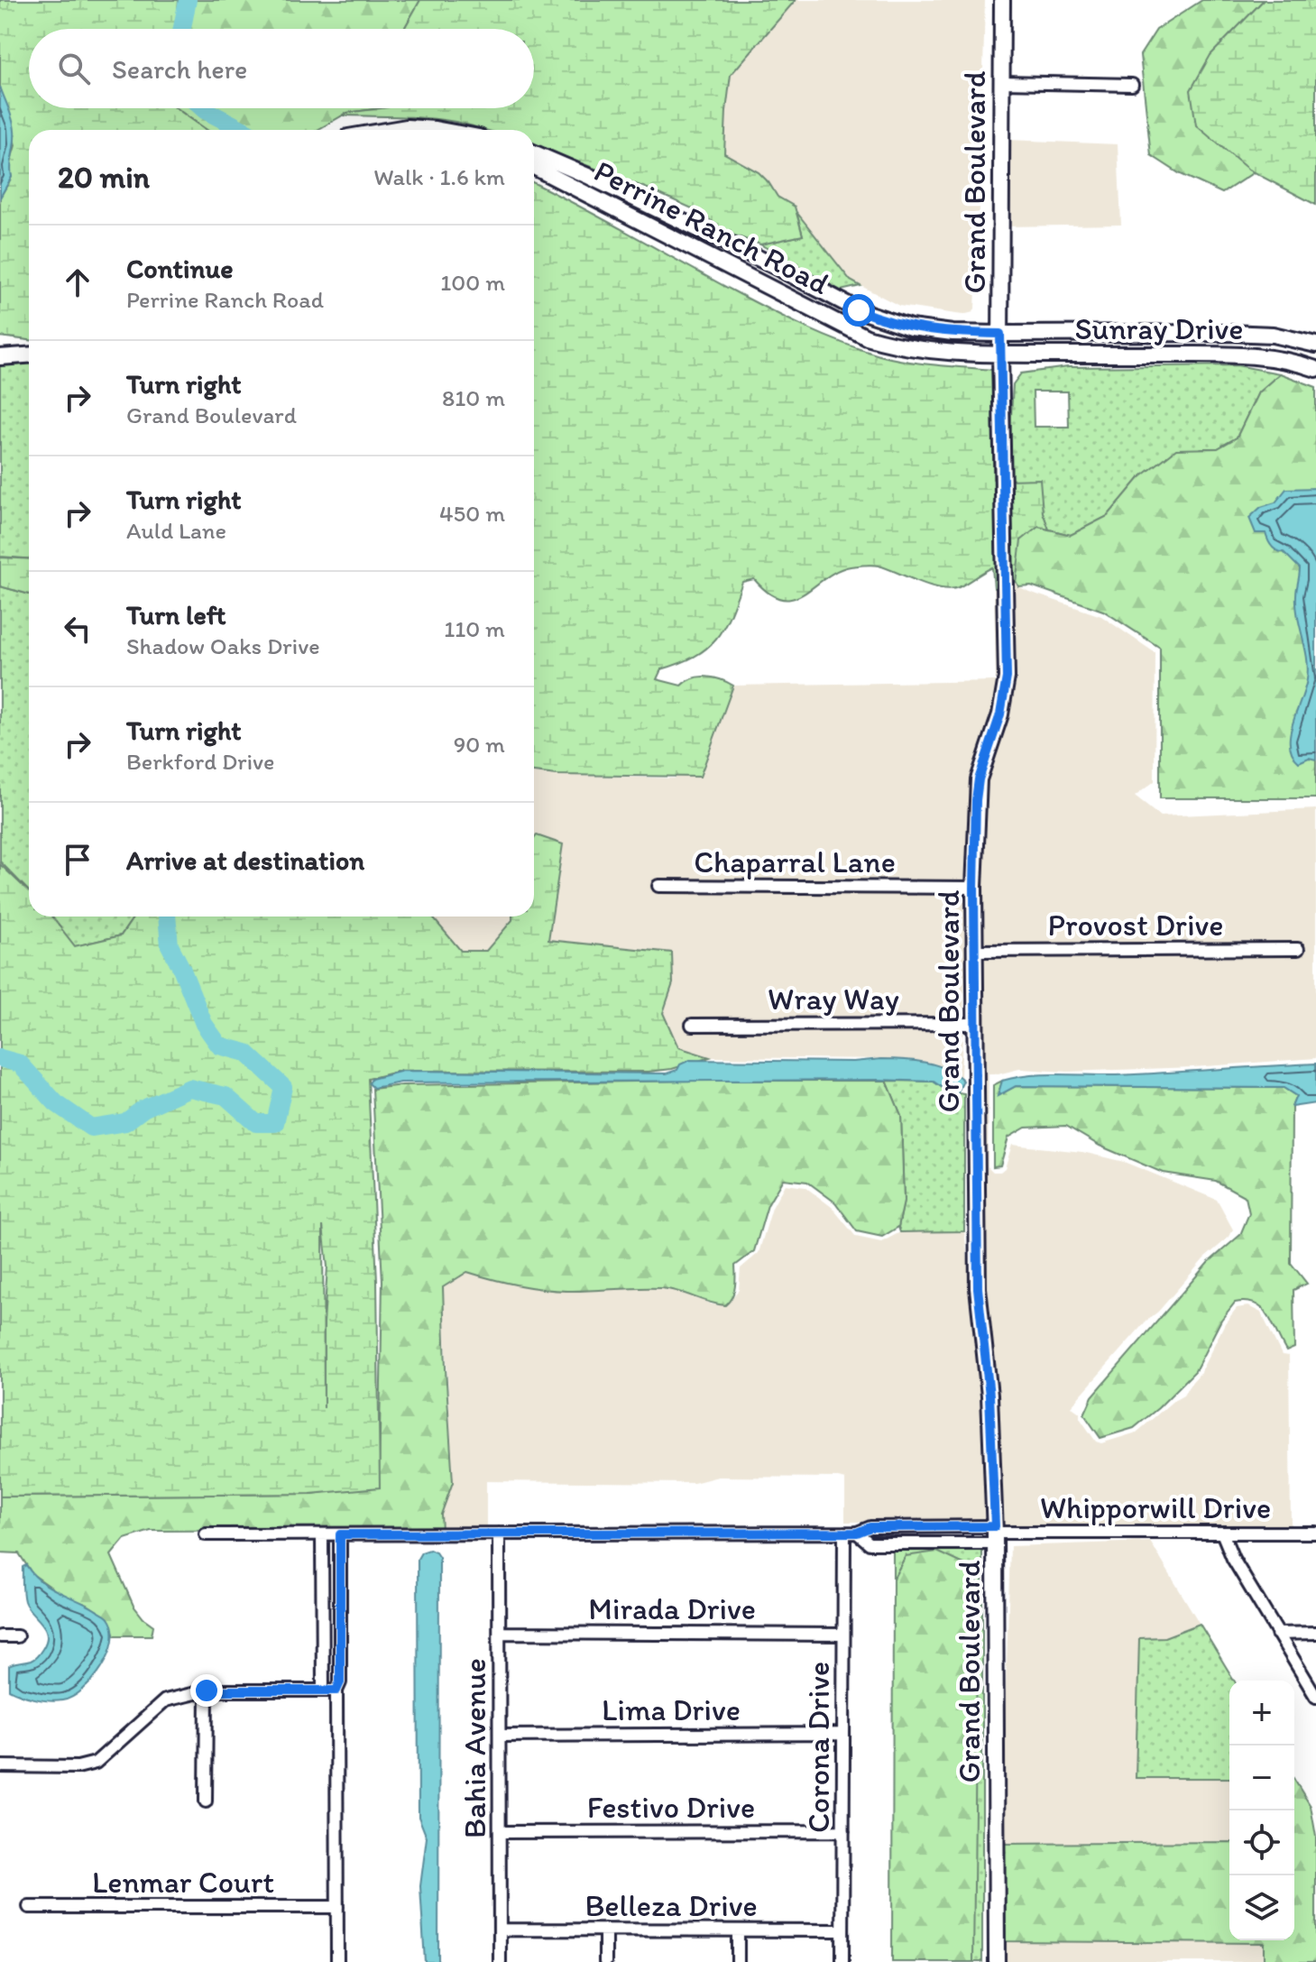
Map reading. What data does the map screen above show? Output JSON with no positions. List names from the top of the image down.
{
  "streets": {
    "street": [
      "Grand Boulevard",
      "Perrine Ranch Road",
      "Sunray Drive",
      "Chaparral Lane",
      "Provost Drive",
      "Wray Way",
      "Whipporwill Drive",
      "Mirada Drive",
      "Lima Drive",
      "Corona Drive",
      "Bahia Avenue",
      "Festivo Drive",
      "Lenmar Court",
      "Belleza Drive"
    ]
  },
  "crossings": [
    ["Grand Boulevard", "Perrine Ranch Road"],
    ["Grand Boulevard", "Sunray Drive"],
    ["Grand Boulevard", "Chaparral Lane"],
    ["Grand Boulevard", "Provost Drive"],
    ["Grand Boulevard", "Wray Way"],
    ["Grand Boulevard", "Whipporwill Drive"],
    ["Perrine Ranch Road", "Sunray Drive"],
    ["Mirada Drive", "Corona Drive"],
    ["Mirada Drive", "Bahia Avenue"],
    ["Lima Drive", "Corona Drive"],
    ["Lima Drive", "Bahia Avenue"],
    ["Corona Drive", "Festivo Drive"],
    ["Corona Drive", "Belleza Drive"],
    ["Bahia Avenue", "Festivo Drive"],
    ["Bahia Avenue", "Belleza Drive"]
  ],
  "page": {
    "search": "Search here",
    "heading": ["20 min", "Walk · 1.6 km"],
    "list": [
      ["Continue", "Perrine Ranch Road", "100 m"],
      ["Turn right", "Grand Boulevard", "810 m"],
      ["Turn right", "Auld Lane", "450 m"],
      ["Turn left", "Shadow Oaks Drive", "110 m"],
      ["Turn right", "Berkford Drive", "90 m"],
      "Arrive at destination"
    ],
    "map_buttons": ["+", "−"]
  }
}
